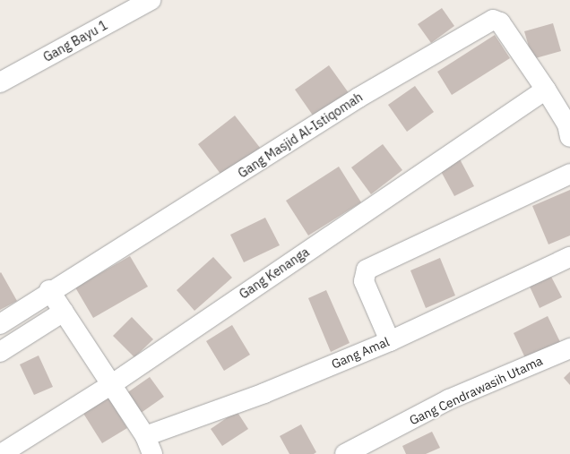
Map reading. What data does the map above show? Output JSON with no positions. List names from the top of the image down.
{
  "streets": {
    "street": [
      "Gang Bayu 1",
      "Gang Masjid Al-Istiqomah",
      "Gang Kenanga",
      "Gang Amal",
      "Gang Cendrawasih Utama"
    ]
  },
  "crossings": [
    ["Gang Masjid Al-Istiqomah", "Gang Kenanga"]
  ]
}
